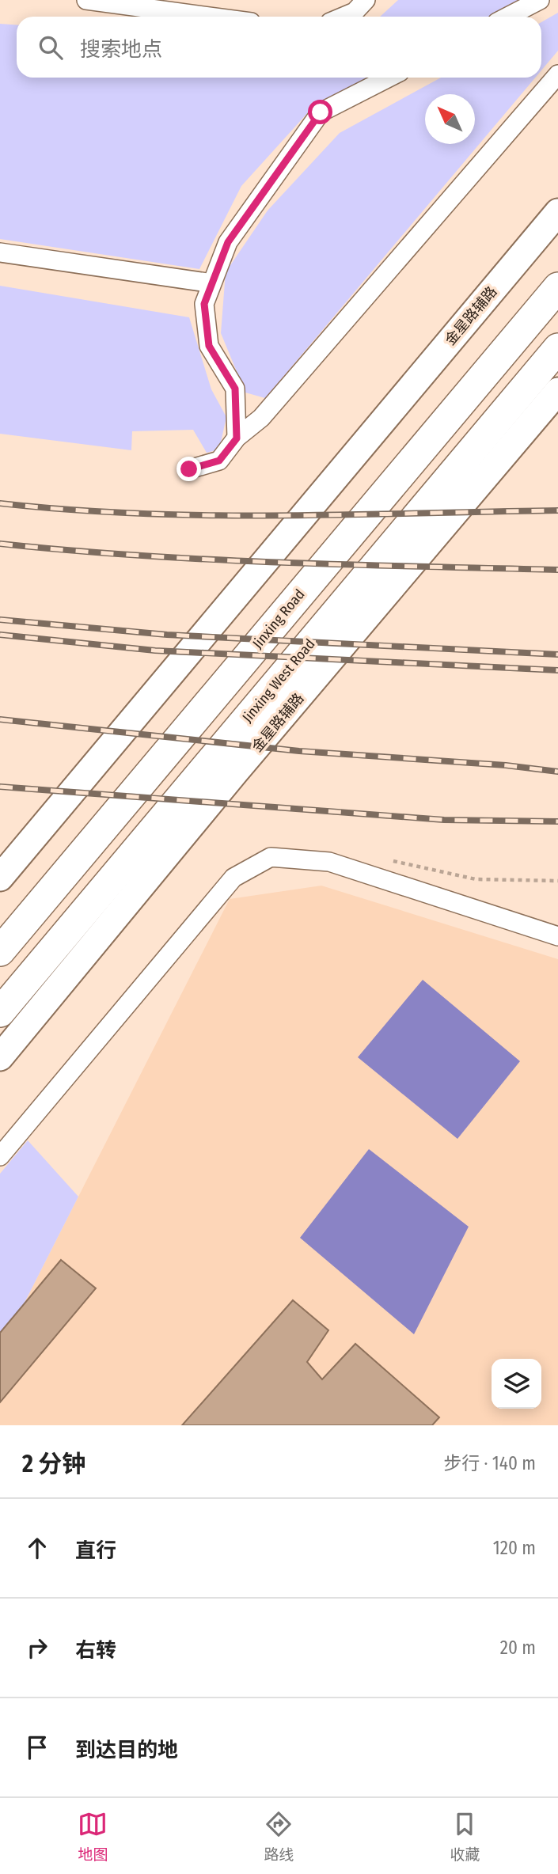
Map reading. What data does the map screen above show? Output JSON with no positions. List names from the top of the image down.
{
  "streets": {
    "main road": ["Jinxing Road", "Jinxing West Road"],
    "street": ["金星路辅路"]
  },
  "north": "top left",
  "page": {
    "search": "搜索地点",
    "heading": ["2 分钟", "步行 · 140 m"],
    "list": [
      ["直行", "120 m"],
      ["右转", "20 m"],
      "到达目的地"
    ],
    "nav": ["地图", "路线", "收藏"]
  }
}
